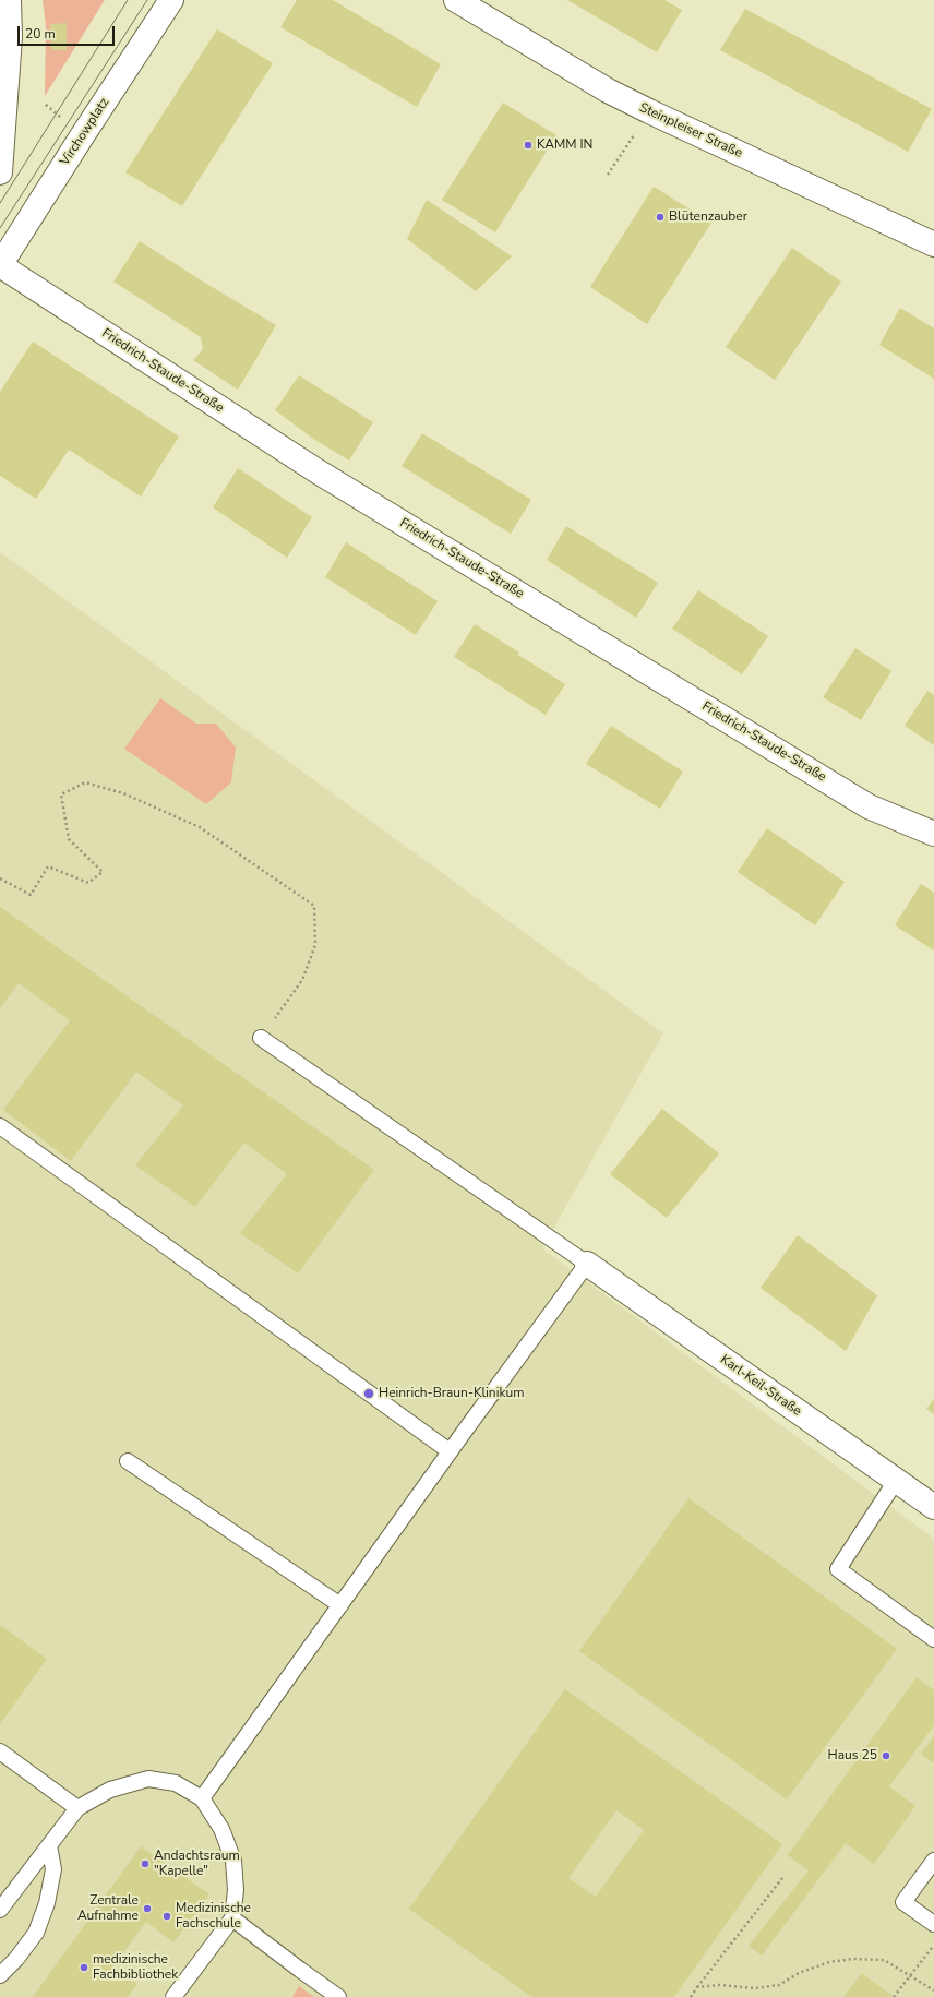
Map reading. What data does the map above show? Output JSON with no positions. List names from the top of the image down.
{
  "streets": {
    "street": [
      "Steinpleiser Straße",
      "Virchowplatz",
      "Friedrich-Staude-Straße",
      "Karl-Keil-Straße"
    ]
  },
  "crossings": [
    ["Virchowplatz", "Friedrich-Staude-Straße"]
  ],
  "places": [
    "KAMM IN",
    "Blütenzauber",
    "Heinrich-Braun-Klinikum",
    "Haus 25",
    "Andachtsraum \"Kapelle\"",
    "Zentrale Aufnahme",
    "Medizinische Fachschule",
    "medizinische Fachbibliothek"
  ],
  "scale_bar": "20 m"
}
